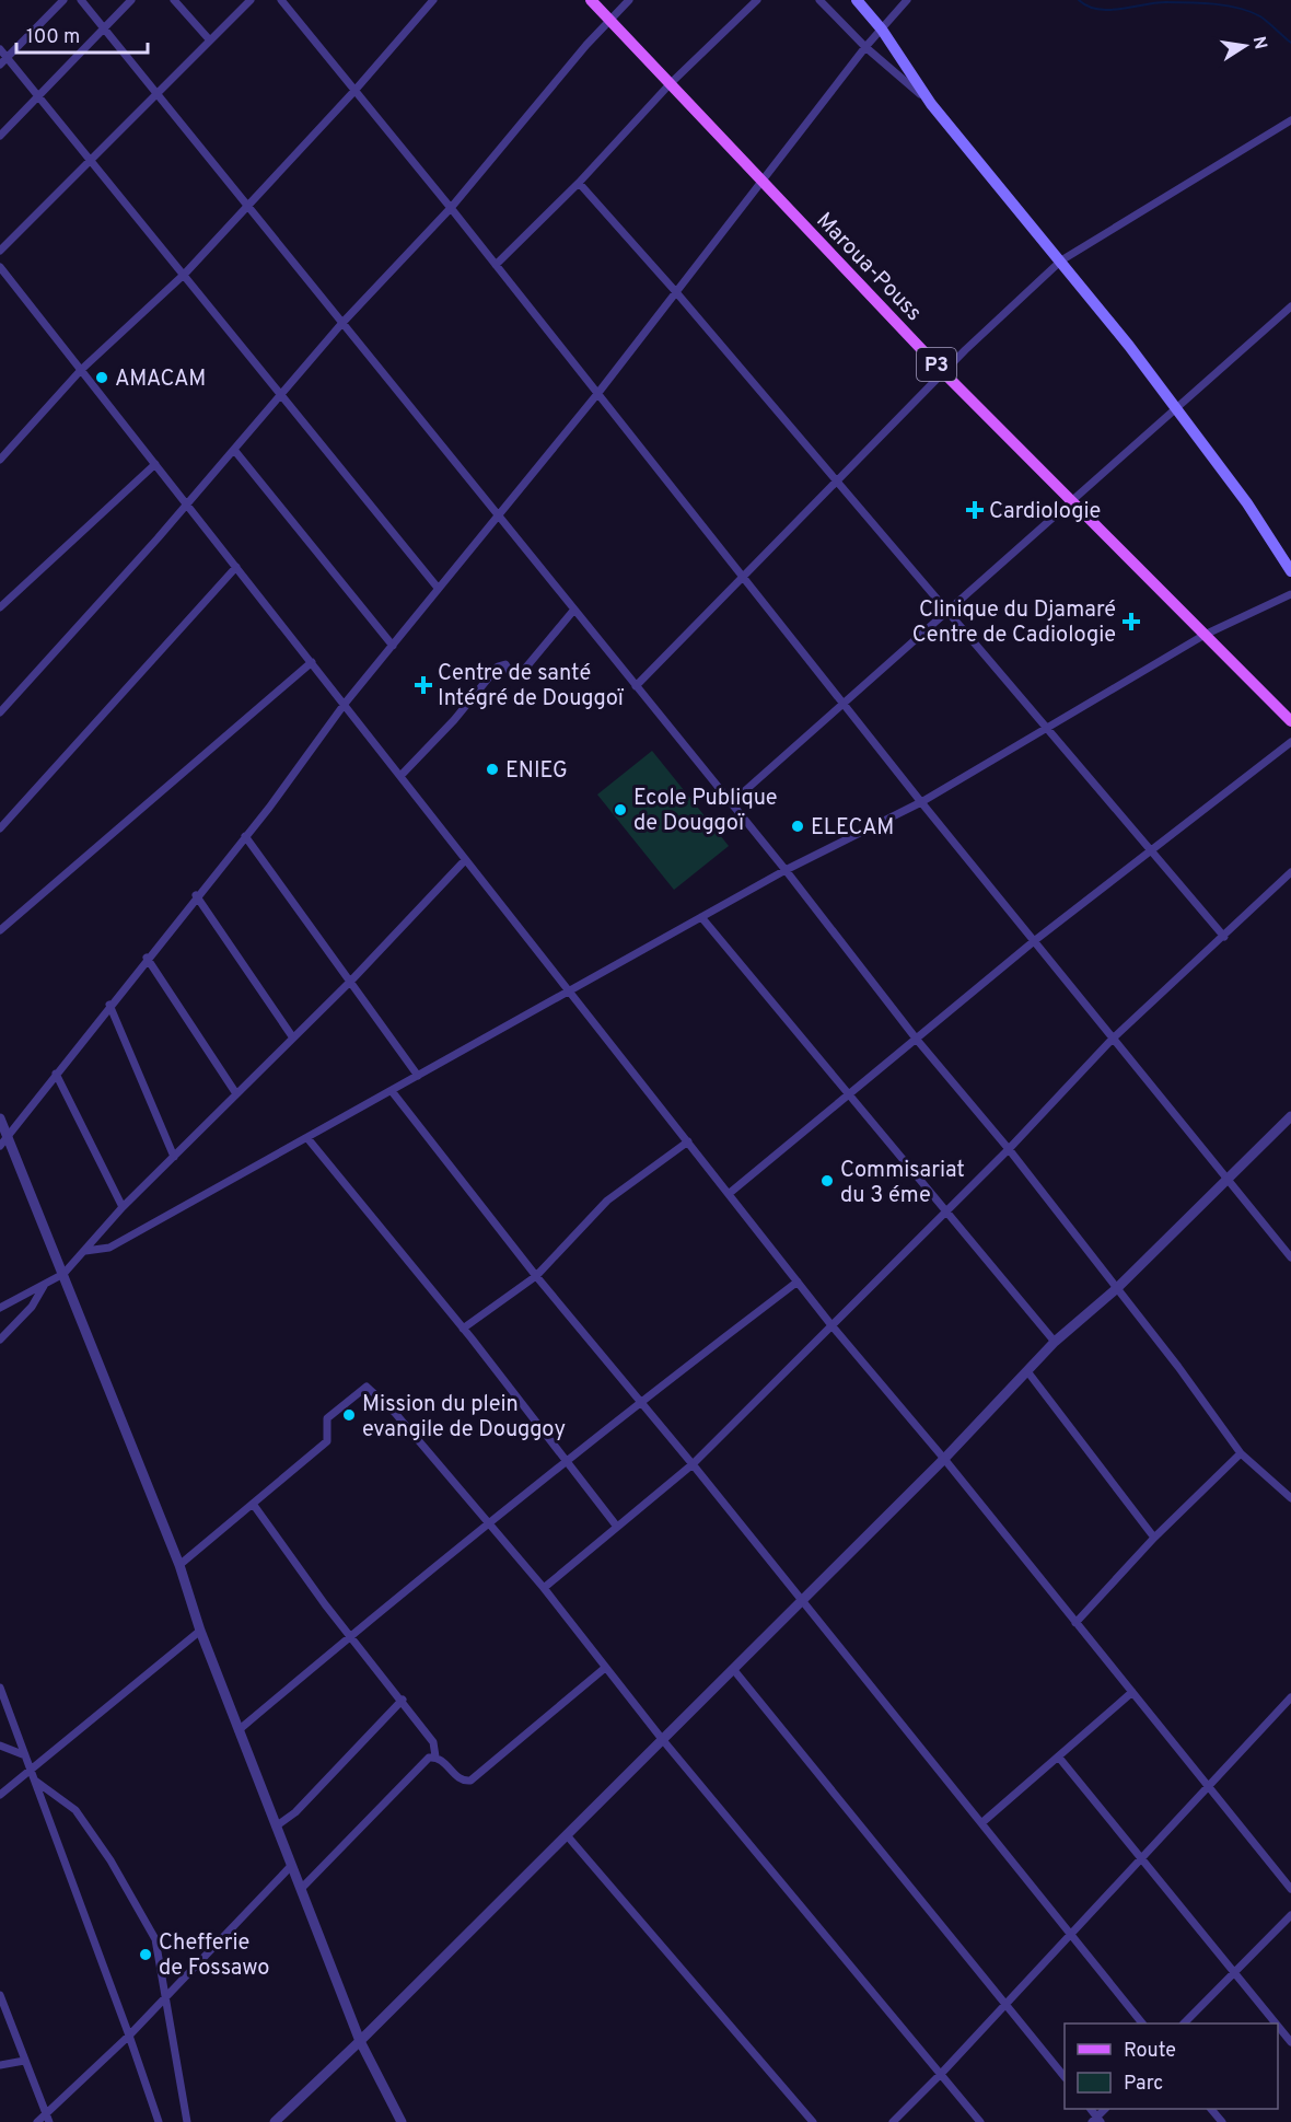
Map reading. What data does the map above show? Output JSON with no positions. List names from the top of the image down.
{
  "streets": {
    "main road": ["Maroua-Pouss", "P3"]
  },
  "places": {
    "other": [
      "AMACAM",
      "ENIEG",
      "Ecole Publique de Douggoï",
      "ELECAM",
      "Commisariat du 3 éme",
      "Mission du plein evangile de Douggoy",
      "Chefferie de Fossawo"
    ],
    "health": ["Cardiologie", "Clinique du Djamaré Centre de Cadiologie", "Centre de santé Intégré de Douggoï"]
  },
  "legend": ["Route", "Parc"],
  "scale_bar": "100 m",
  "north": "right"
}
